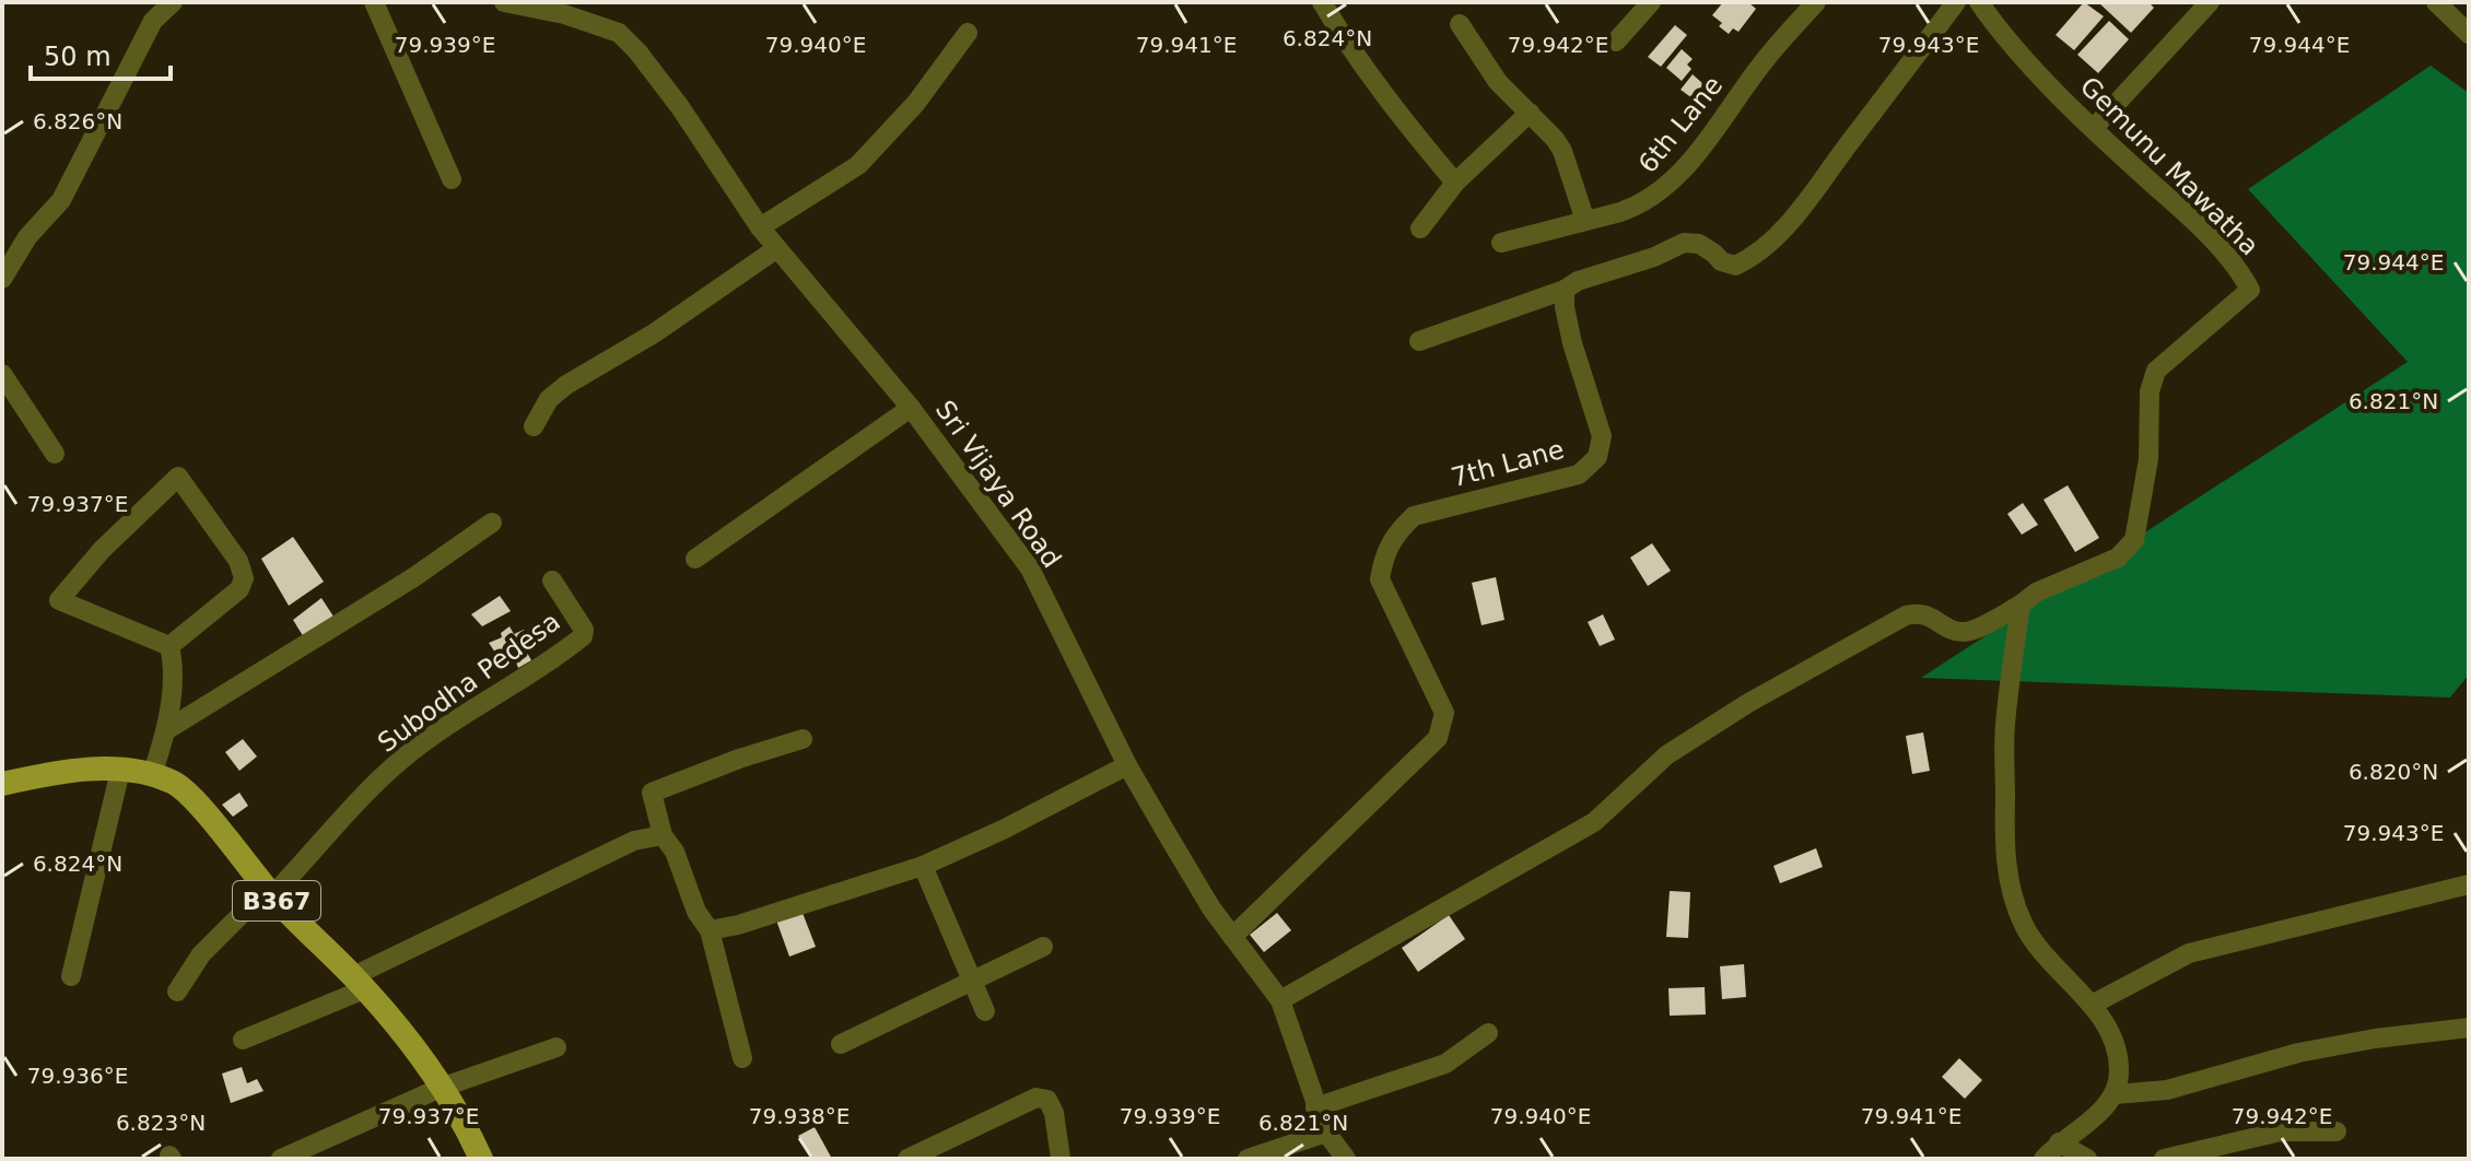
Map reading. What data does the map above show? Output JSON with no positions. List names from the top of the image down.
{
  "streets": {
    "main road": ["B367"],
    "street": [
      "6th Lane",
      "Gemunu Mawatha",
      "7th Lane",
      "Sri Vijaya Road",
      "Subodha Pedesa"
    ]
  },
  "crossings": [
    ["7th Lane", "Sri Vijaya Road"],
    ["Subodha Pedesa", "B367"]
  ],
  "scale_bar": "50 m",
  "coordinates": [
    "6.824°N",
    "79.944°E",
    "79.939°E",
    "79.940°E",
    "79.941°E",
    "79.942°E",
    "79.943°E",
    "6.826°N",
    "6.821°N",
    "79.937°E",
    "6.820°N",
    "79.936°E",
    "79.938°E",
    "6.823°N"
  ]
}
